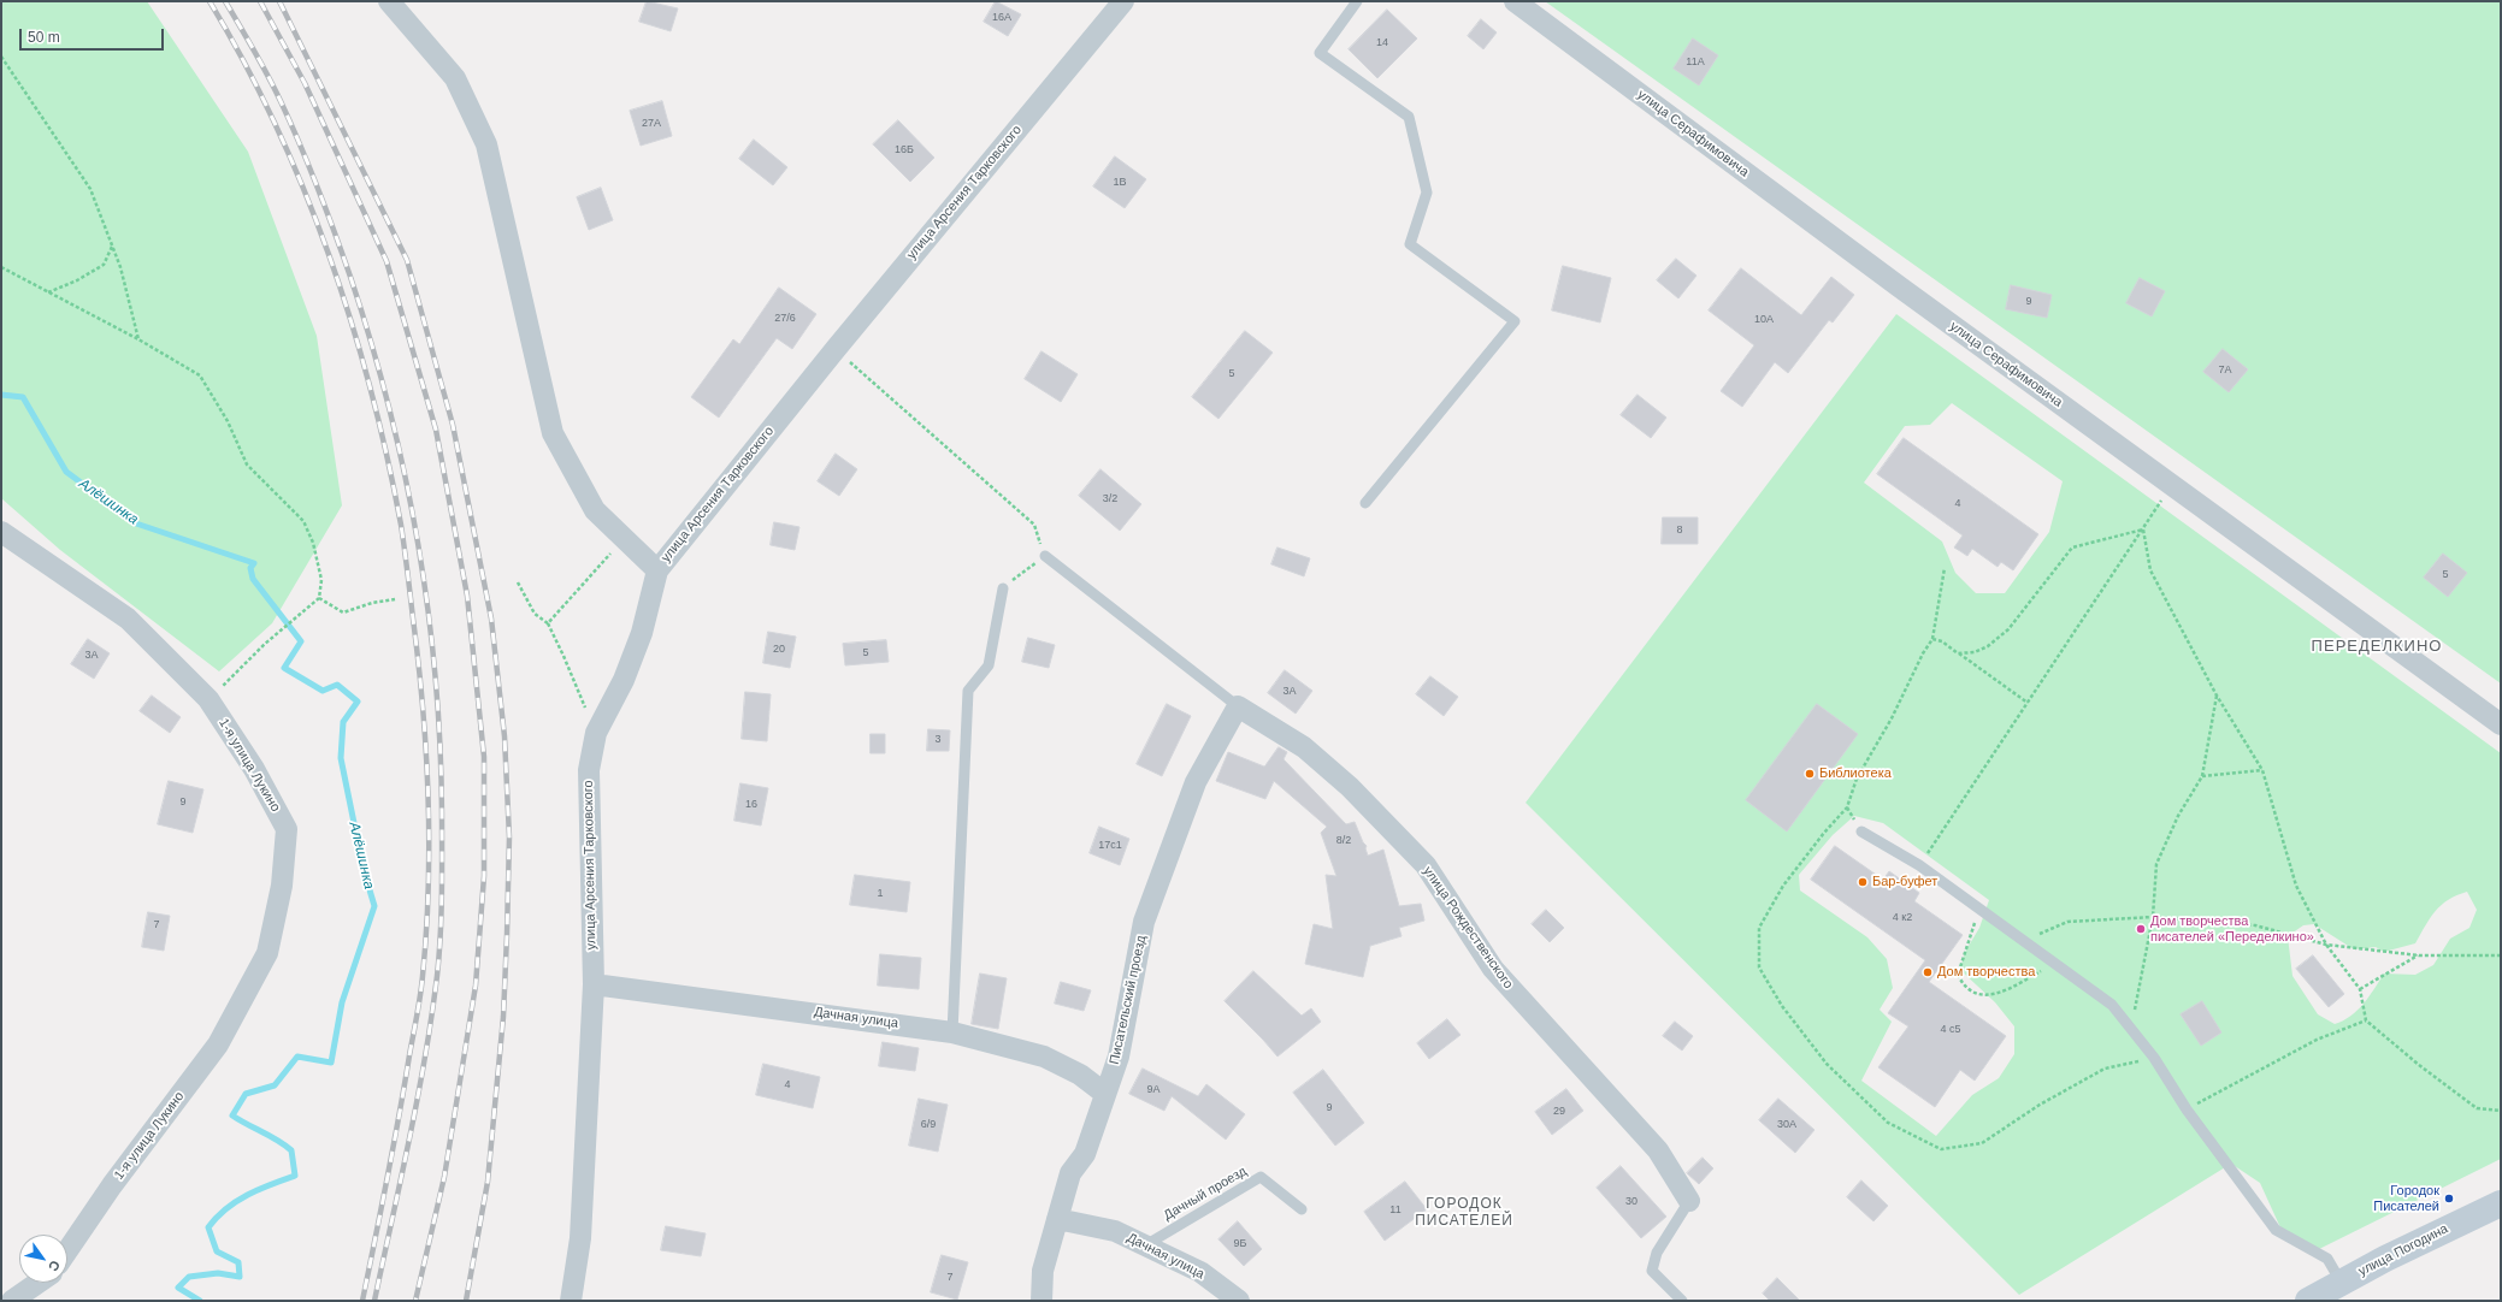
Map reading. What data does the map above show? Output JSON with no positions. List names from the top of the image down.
{
  "streets": {
    "main road": ["улица Погодина"],
    "street": [
      "улица Серафимовича",
      "улица Арсения Тарковского",
      "1-я улица Лукино",
      "улица Рождественского",
      "Писательский проезд",
      "Дачная улица"
    ],
    "lane": ["Дачный проезд"]
  },
  "crossings": [
    ["улица Арсения Тарковского", "Дачная улица"],
    ["улица Рождественского", "Писательский проезд"],
    ["Писательский проезд", "Дачная улица"],
    ["Дачная улица", "Дачный проезд"]
  ],
  "districts": ["ПЕРЕДЕЛКИНО", "ГОРОДОК ПИСАТЕЛЕЙ"],
  "water": ["Алёшинка"],
  "places": [
    "Библиотека",
    "Бар-буфет",
    "Дом творчества писателей «Переделкино»",
    "Дом творчества",
    "Городок Писателей"
  ],
  "house_numbers": [
    "16А",
    "14",
    "11А",
    "27А",
    "16Б",
    "1В",
    "9",
    "27/6",
    "10А",
    "7А",
    "5",
    "3/2",
    "4",
    "8",
    "5",
    "20",
    "5",
    "3А",
    "3А",
    "3",
    "9",
    "16",
    "8/2",
    "17с1",
    "1",
    "4 к2",
    "7",
    "4 с5",
    "4",
    "9А",
    "9",
    "29",
    "6/9",
    "30А",
    "30",
    "11",
    "9Б",
    "7"
  ],
  "scale_bar": "50 m",
  "north": "bottom right"
}
